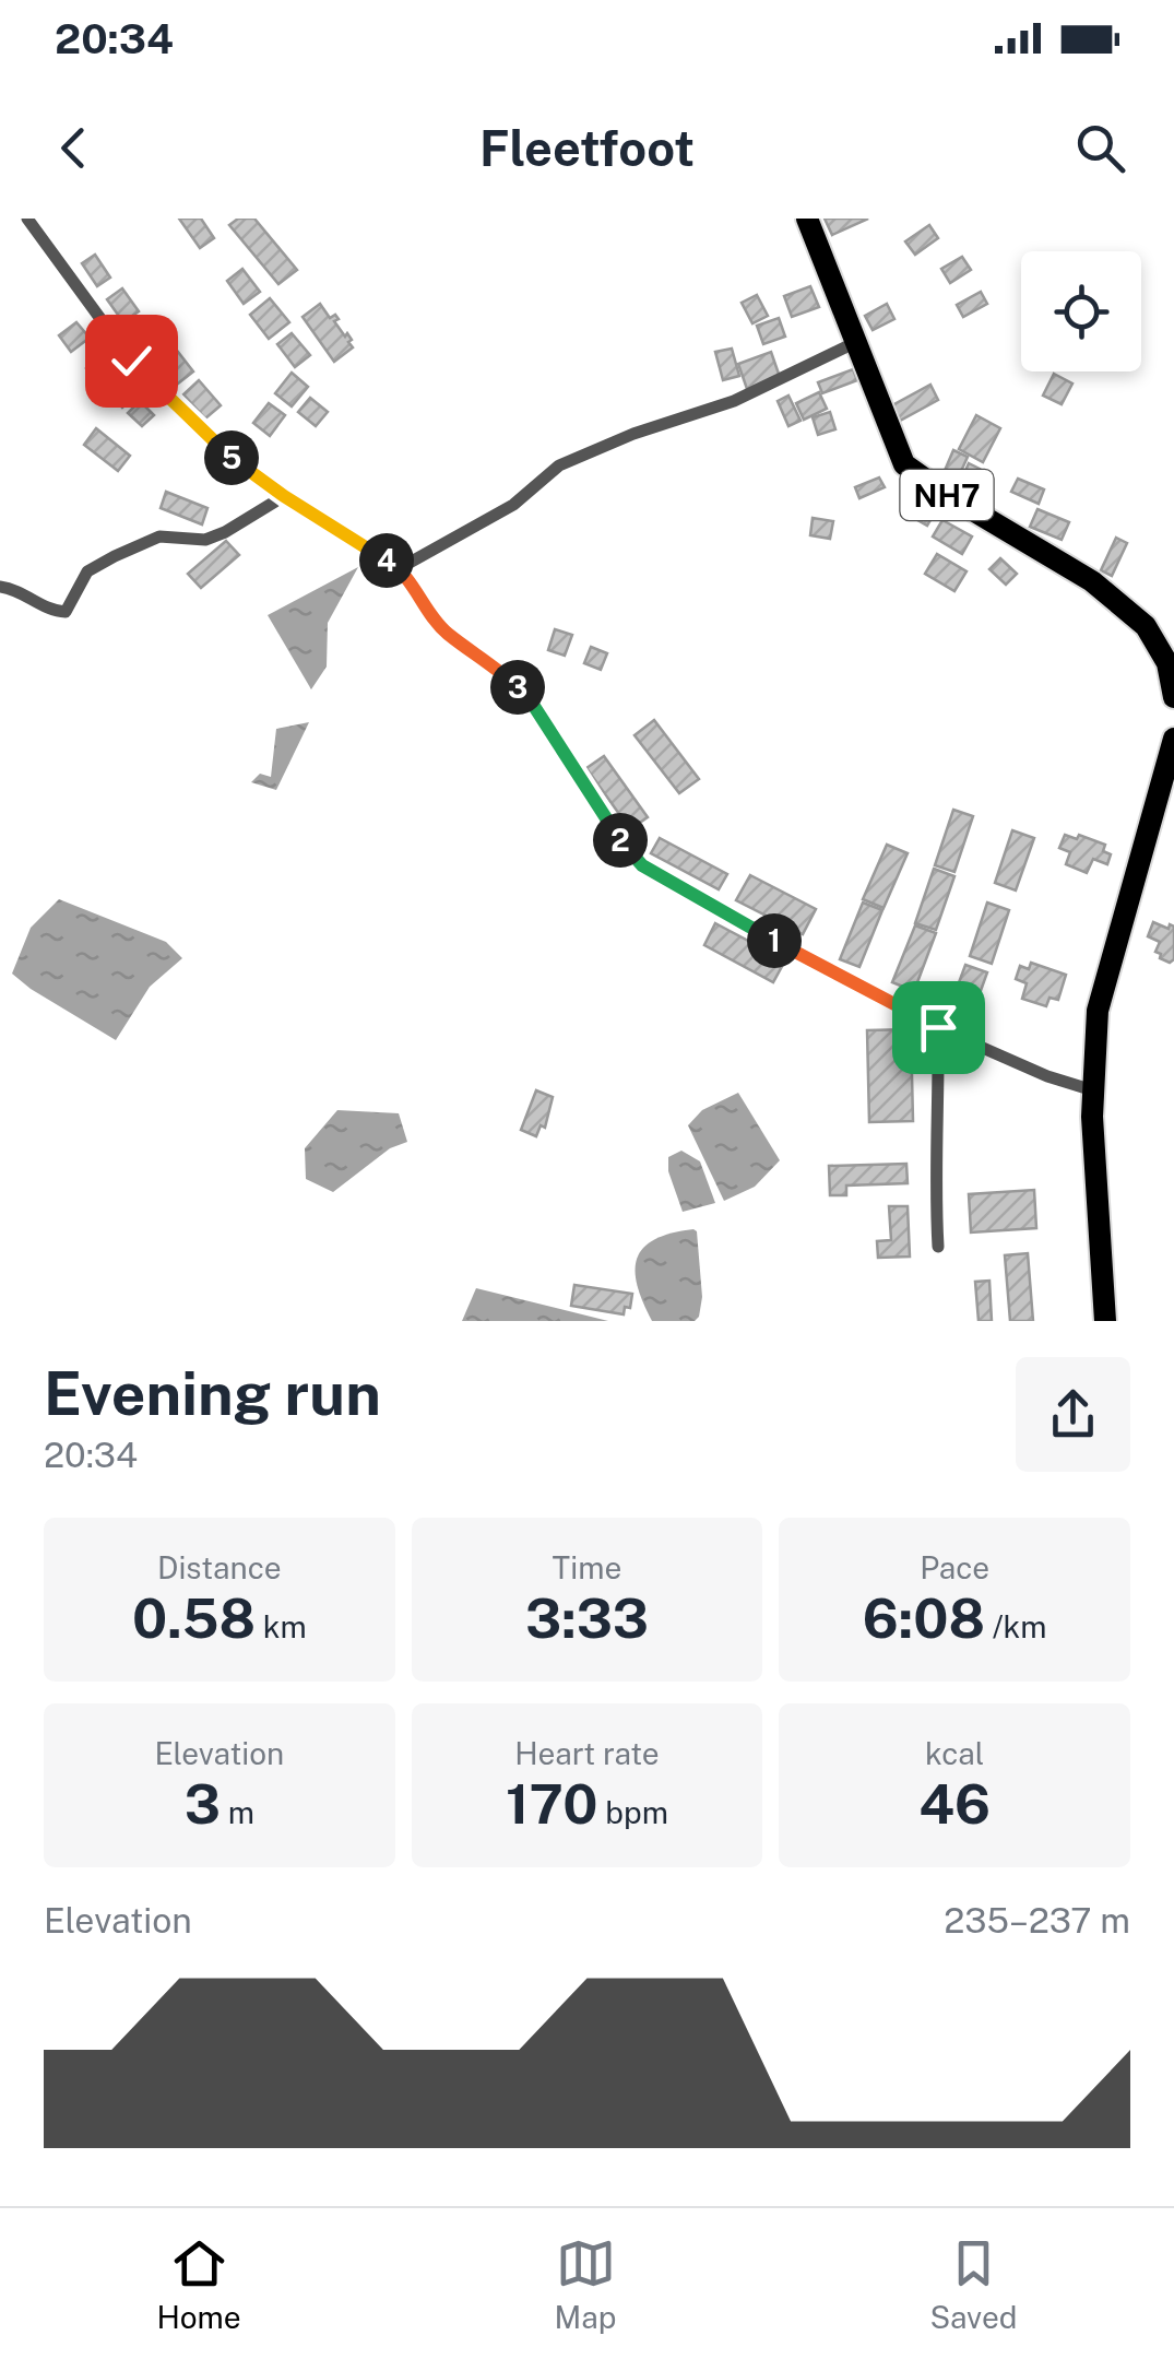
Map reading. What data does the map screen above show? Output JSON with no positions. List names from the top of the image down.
{
  "streets": {
    "highway": ["NH7"]
  },
  "page": {
    "status": "20:34",
    "header": "Fleetfoot",
    "pins": [
      "5",
      "4",
      "3",
      "2",
      "1"
    ],
    "heading": ["Evening run", "20:34"],
    "stats": [
      ["Distance", "0.58 km"],
      ["Time", "3:33"],
      ["Pace", "6:08 /km"],
      ["Elevation", "3 m"],
      ["Heart rate", "170 bpm"],
      ["kcal", "46"]
    ],
    "chart": ["Elevation", "235–237 m"],
    "tabs": ["Home", "Map", "Saved"]
  }
}
